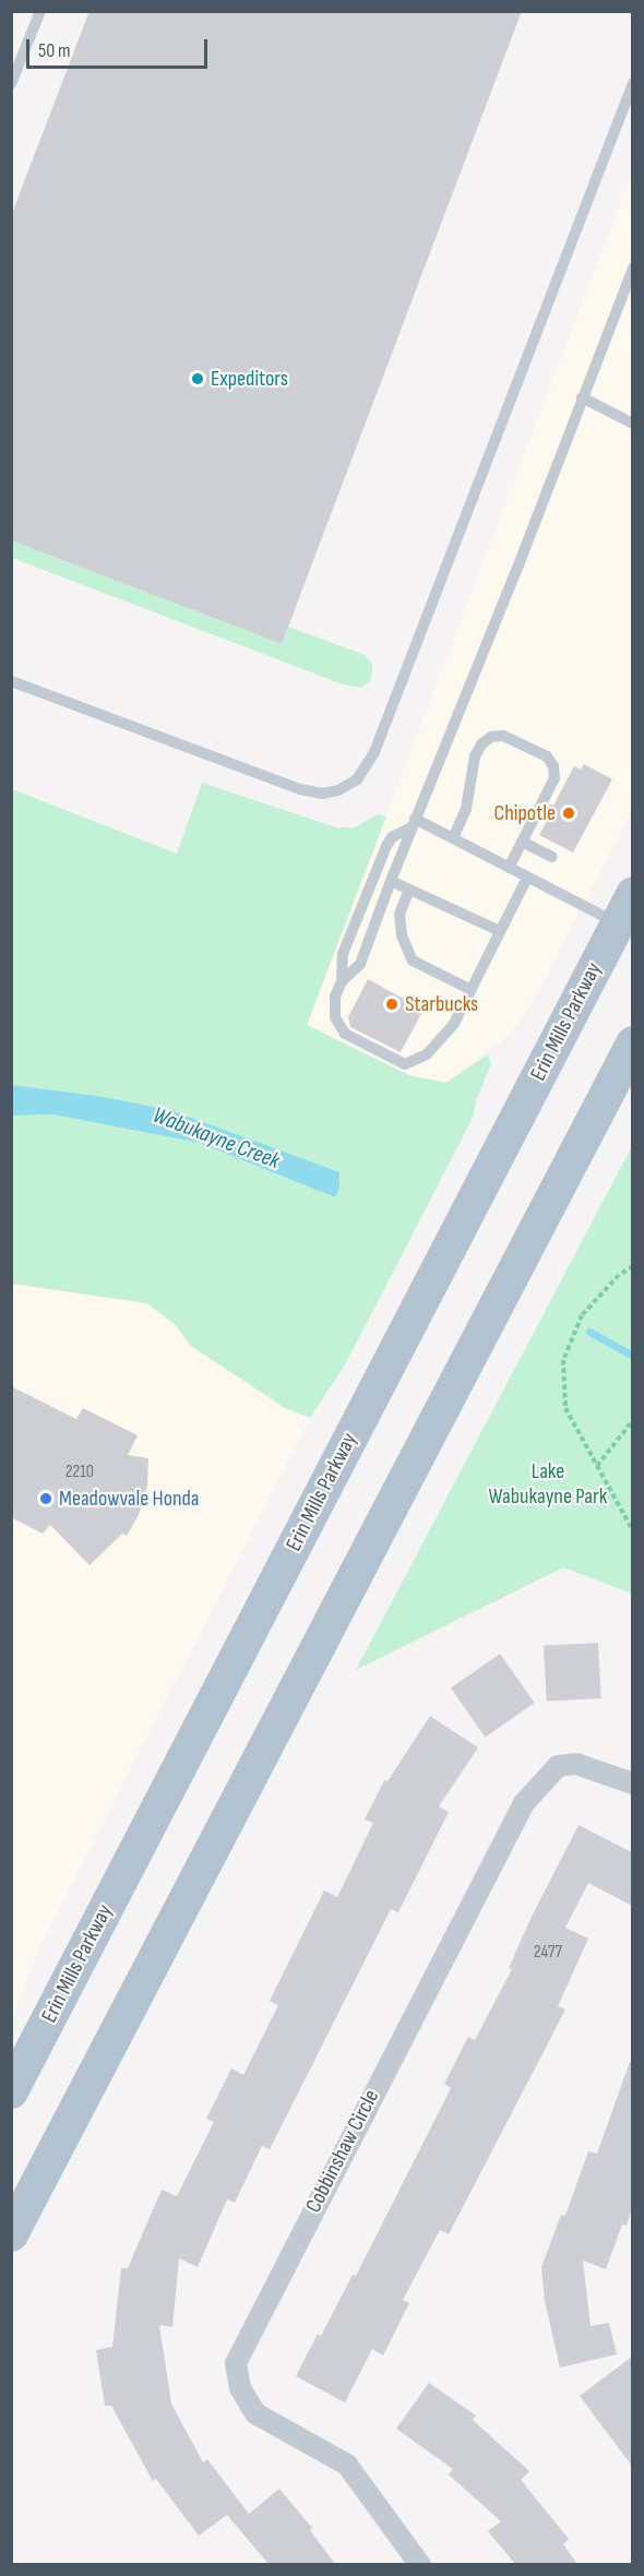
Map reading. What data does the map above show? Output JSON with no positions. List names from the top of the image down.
{
  "streets": {
    "main road": ["Erin Mills Parkway"],
    "street": ["Cobbinshaw Circle"]
  },
  "water": ["Wabukayne Creek"],
  "parks": ["Lake Wabukayne Park"],
  "places": [
    "Expeditors",
    "Chipotle",
    "Starbucks",
    "Meadowvale Honda"
  ],
  "house_numbers": ["2210", "2477"],
  "scale_bar": "50 m"
}
